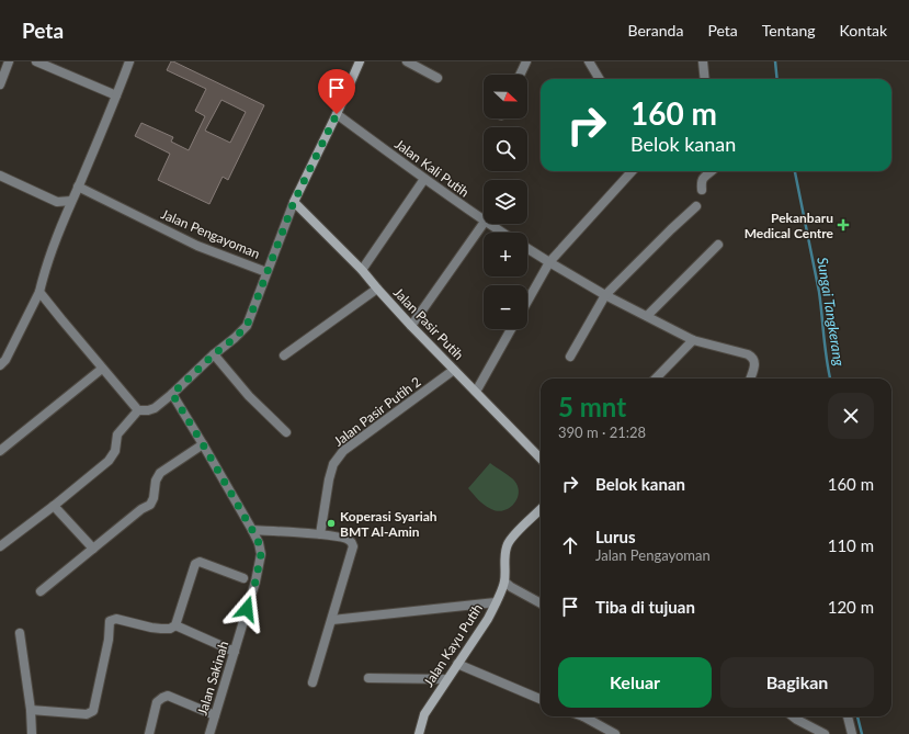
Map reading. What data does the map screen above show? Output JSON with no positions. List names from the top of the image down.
{
  "streets": {
    "street": [
      "Jalan Kali Putih",
      "Jalan Pengayoman",
      "Jalan Pasir Putih",
      "Jalan Pasir Putih 2",
      "Jalan Kayu Putih",
      "Jalan Sakinah"
    ]
  },
  "crossings": [
    ["Jalan Kali Putih", "Jalan Pengayoman"],
    ["Jalan Pengayoman", "Jalan Pasir Putih"],
    ["Jalan Pasir Putih", "Jalan Pasir Putih 2"]
  ],
  "water": ["Sungai Tangkerang"],
  "places": {
    "health": ["Pekanbaru Medical Centre"],
    "other": ["Koperasi Syariah BMT Al-Amin"]
  },
  "north": "right",
  "page": {
    "header": "Peta",
    "nav": [
      "Beranda",
      "Peta",
      "Tentang",
      "Kontak"
    ],
    "map_buttons": ["+", "−"],
    "turn": ["160 m", "Belok kanan"],
    "heading": ["5 mnt", "390 m · 21:28"],
    "list": [
      {
        "name": "Belok kanan",
        "value": "160 m"
      },
      {
        "name": "Lurus",
        "note": "Jalan Pengayoman",
        "value": "110 m"
      },
      {
        "name": "Tiba di tujuan",
        "value": "120 m"
      }
    ],
    "buttons": ["Keluar", "Bagikan"]
  }
}
